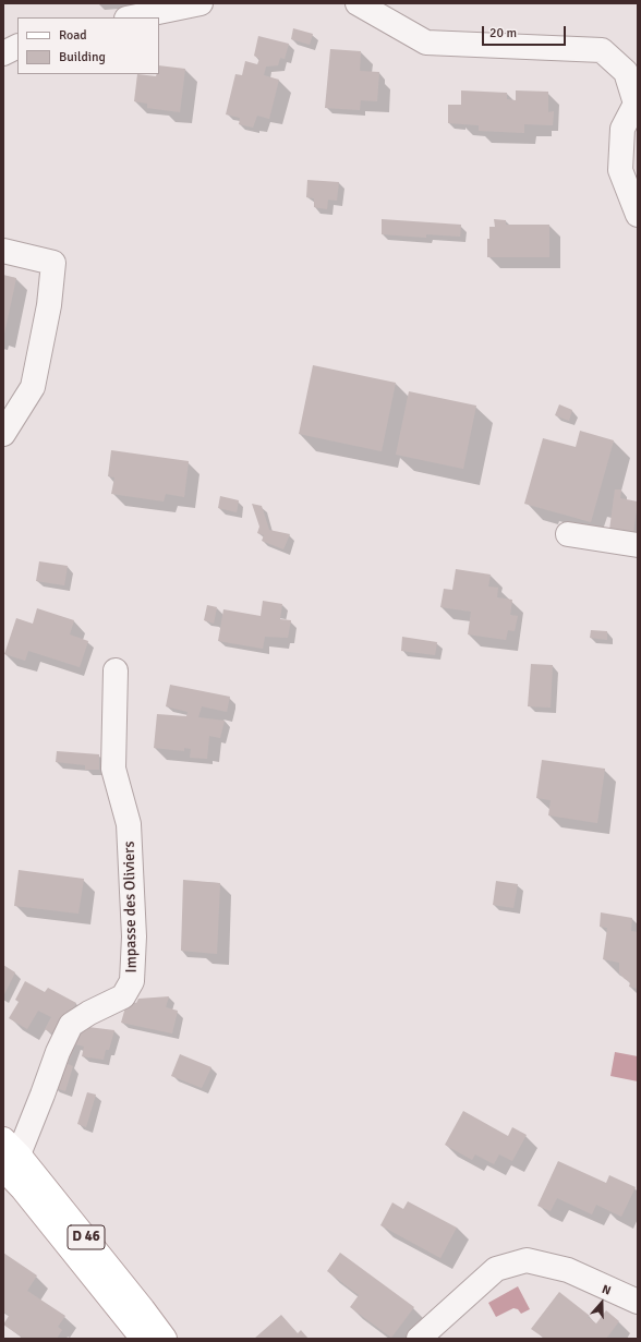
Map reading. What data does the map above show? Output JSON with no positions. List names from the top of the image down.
{
  "streets": {
    "main road": ["D 46"],
    "street": ["Impasse des Oliviers"]
  },
  "crossings": [
    ["Impasse des Oliviers", "D 46"]
  ],
  "legend": ["Road", "Building"],
  "scale_bar": "20 m",
  "north": "top"
}
